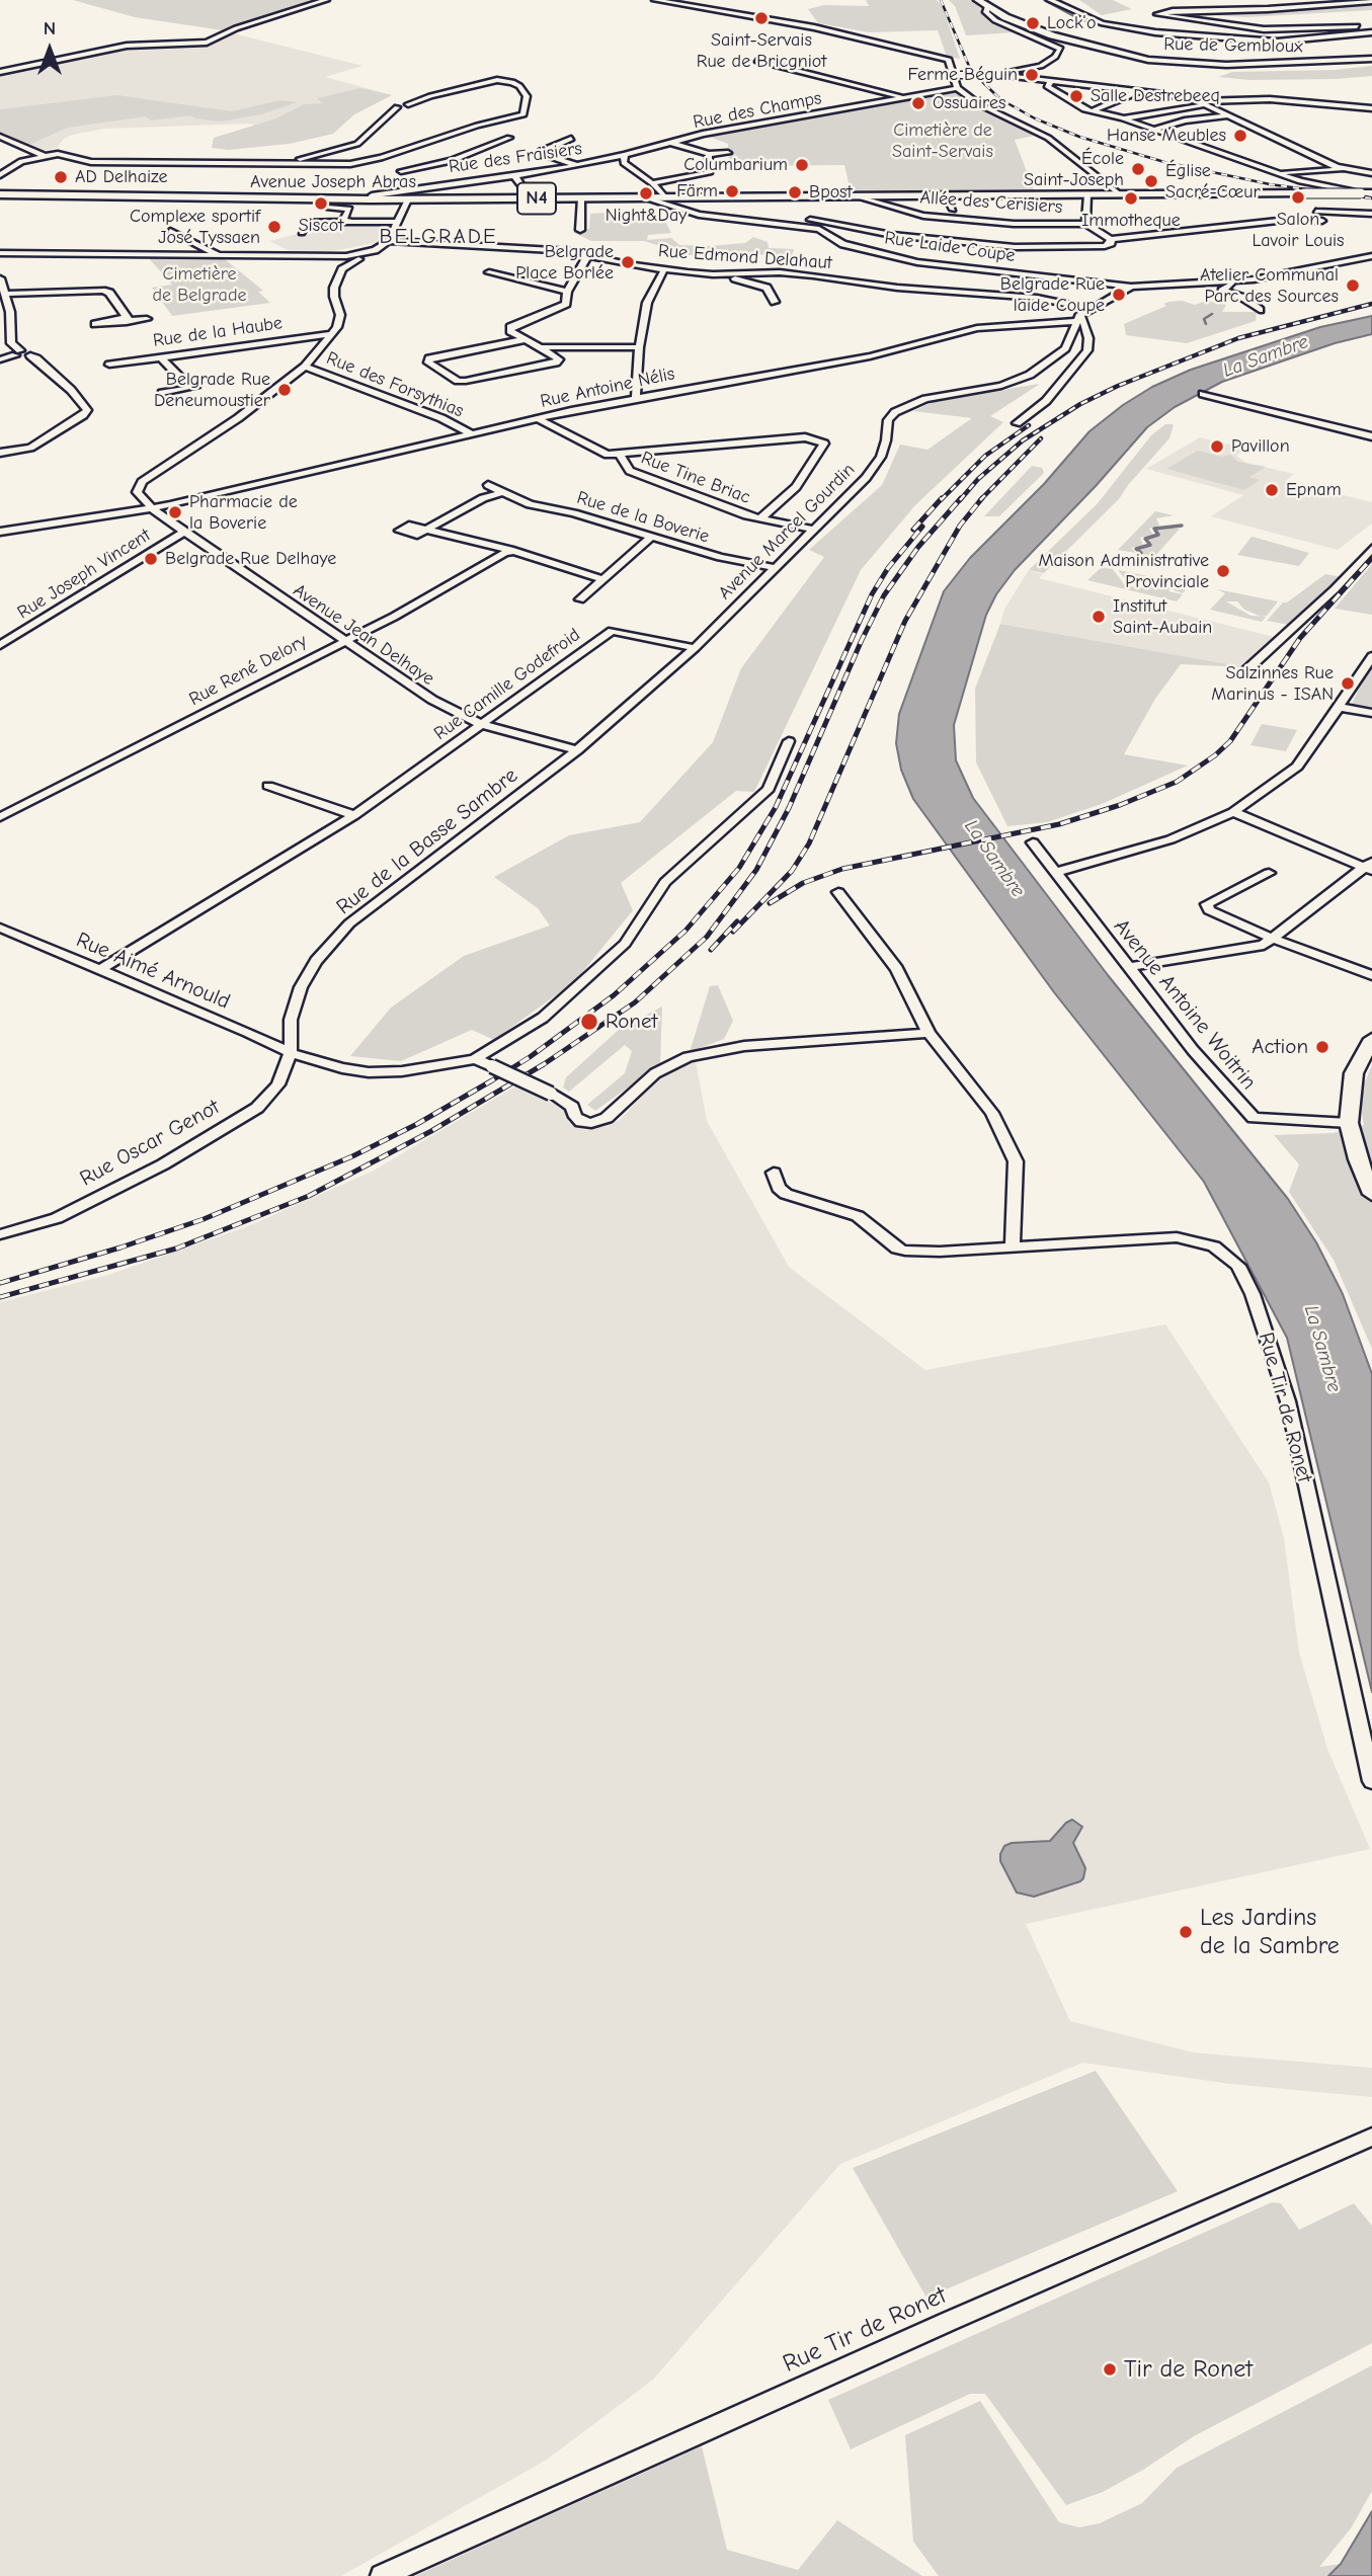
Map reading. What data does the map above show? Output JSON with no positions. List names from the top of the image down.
{
  "streets": {
    "main road": ["Rue de Gembloux", "Avenue Joseph Abras", "N4"],
    "street": [
      "Rue des Champs",
      "Rue des Fraisiers",
      "Allée des Cerisiers",
      "Rue Laide Coupe",
      "Rue Edmond Delahaut",
      "Rue de la Haube",
      "Rue des Forsythias",
      "Rue Antoine Nélis",
      "Rue Tine Briac",
      "Rue de la Boverie",
      "Avenue Marcel Gourdin",
      "Rue Joseph Vincent",
      "Avenue Jean Delhaye",
      "Rue René Delory",
      "Rue Camille Godefroid",
      "Rue de la Basse Sambre",
      "Rue Aimé Arnould",
      "Avenue Antoine Woitrin",
      "Rue Oscar Genot",
      "Rue Tir de Ronet"
    ]
  },
  "crossings": [
    ["Rue des Champs", "Rue des Fraisiers"],
    ["Rue des Fraisiers", "Avenue Joseph Abras"],
    ["Avenue Joseph Abras", "N4"],
    ["Avenue Joseph Abras", "Rue Laide Coupe"],
    ["N4", "Allée des Cerisiers"],
    ["Rue des Forsythias", "Rue Antoine Nélis"],
    ["Rue Antoine Nélis", "Rue Tine Briac"],
    ["Rue Antoine Nélis", "Avenue Marcel Gourdin"],
    ["Rue Antoine Nélis", "Avenue Jean Delhaye"],
    ["Rue Tine Briac", "Avenue Marcel Gourdin"],
    ["Rue de la Boverie", "Avenue Marcel Gourdin"],
    ["Avenue Marcel Gourdin", "Avenue Jean Delhaye"],
    ["Avenue Marcel Gourdin", "Rue Camille Godefroid"],
    ["Avenue Marcel Gourdin", "Rue de la Basse Sambre"],
    ["Rue Joseph Vincent", "Avenue Jean Delhaye"],
    ["Avenue Jean Delhaye", "Rue René Delory"],
    ["Avenue Jean Delhaye", "Rue Camille Godefroid"],
    ["Avenue Jean Delhaye", "Rue de la Basse Sambre"],
    ["Rue Camille Godefroid", "Rue Aimé Arnould"],
    ["Rue de la Basse Sambre", "Rue Aimé Arnould"],
    ["Rue de la Basse Sambre", "Rue Oscar Genot"],
    ["Rue Aimé Arnould", "Rue Oscar Genot"]
  ],
  "districts": ["BELGRADE"],
  "water": ["La Sambre"],
  "parks": ["Cimetière de Saint-Servais", "Cimetière de Belgrade"],
  "places": [
    "Saint-Servais Rue de Bricgniot",
    "Lock’o",
    "Ferme Béguin",
    "Salle Destrebeeq",
    "Ossuaires",
    "Hanse Meubles",
    "Columbarium",
    "École Saint-Joseph",
    "AD Delhaize",
    "Église Sacré-Cœur",
    "Färm",
    "Bpost",
    "Night&Day",
    "Salon Lavoir Louis",
    "Immotheque",
    "Siscot",
    "Complexe sportif José Tyssaen",
    "Belgrade Place Borlée",
    "Atelier Communal Parc des Sources",
    "Belgrade Rue laide Coupe",
    "Belgrade Rue Deneumoustier",
    "Pavillon",
    "Epnam",
    "Pharmacie de la Boverie",
    "Belgrade Rue Delhaye",
    "Maison Administrative Provinciale",
    "Institut Saint-Aubain",
    "Salzinnes Rue Marinus - ISAN",
    "Ronet",
    "Action",
    "Les Jardins de la Sambre",
    "Tir de Ronet"
  ],
  "north": "top"
}
